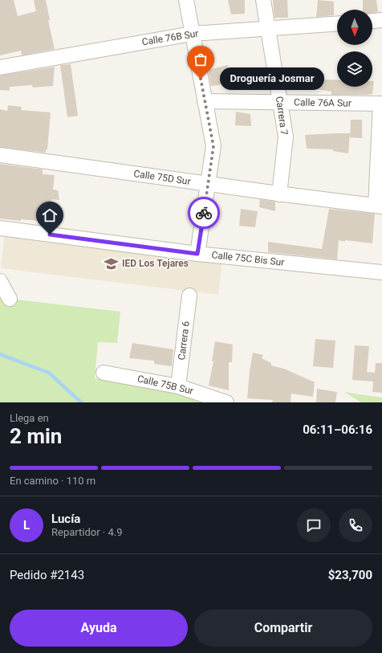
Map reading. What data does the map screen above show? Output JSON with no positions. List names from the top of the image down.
{
  "streets": {
    "street": [
      "Calle 76B Sur",
      "Calle 76A Sur",
      "Carrera 7",
      "Calle 75D Sur",
      "Calle 75C Bis Sur",
      "Carrera 6",
      "Calle 75B Sur"
    ]
  },
  "crossings": [
    ["Calle 76B Sur", "Carrera 7"],
    ["Calle 76A Sur", "Carrera 7"],
    ["Carrera 7", "Calle 75D Sur"],
    ["Carrera 6", "Calle 75B Sur"]
  ],
  "places": {
    "other": ["Droguería Josmar"],
    "school or university": ["IED Los Tejares"]
  },
  "north": "bottom",
  "page": {
    "bubble": "Droguería Josmar",
    "heading": ["2 min", "Llega en", "06:11–06:16"],
    "panel": [
      "Lucía",
      "Repartidor · 4.9",
      "Pedido #2143",
      "$23,700"
    ],
    "bar": "En camino · 110 m",
    "round": "L",
    "buttons": ["Ayuda", "Compartir"]
  }
}
